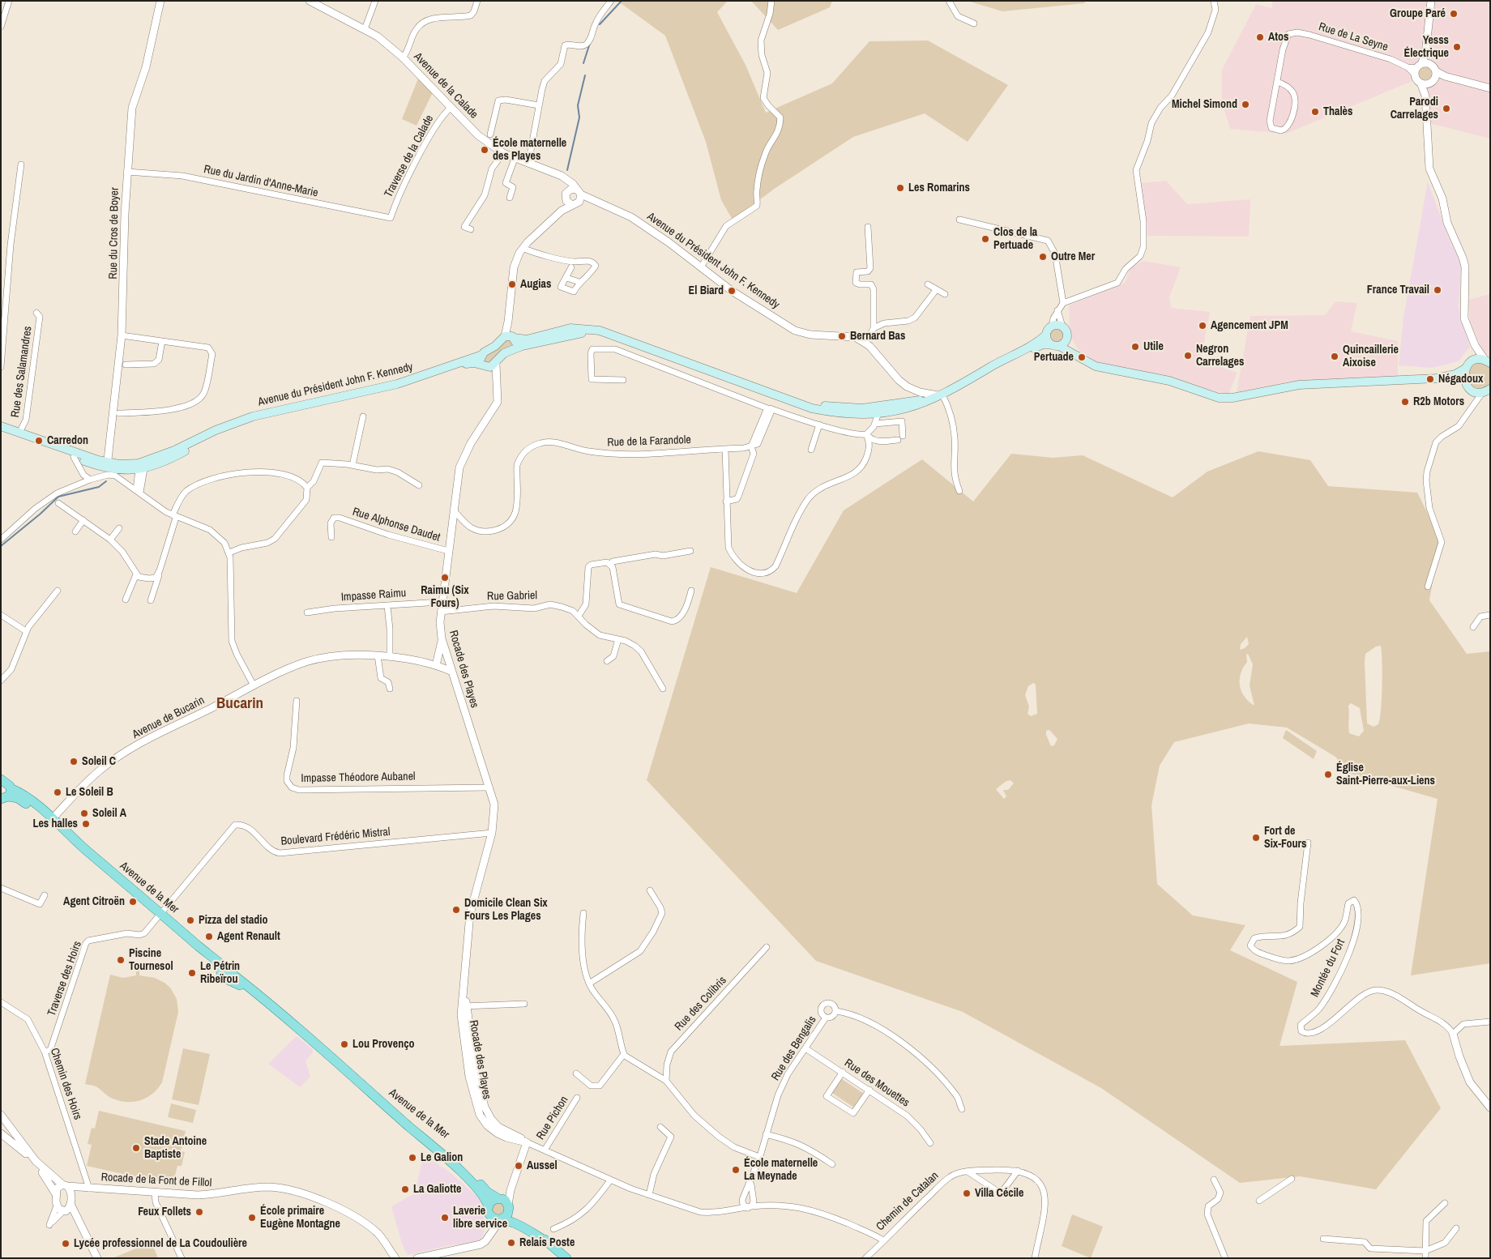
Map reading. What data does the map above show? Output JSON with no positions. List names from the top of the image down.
{
  "streets": {
    "main road": ["Avenue du Président John F. Kennedy", "Avenue de la Mer"],
    "street": [
      "Rue de La Seyne",
      "Avenue de la Calade",
      "Traverse de la Calade",
      "Rue du Jardin d'Anne-Marie",
      "Rue du Cros de Boyer",
      "Rue des Salamandres",
      "Rue de la Farandole",
      "Rue Alphonse Daudet",
      "Impasse Raimu",
      "Rue Gabriel",
      "Rocade des Playes",
      "Avenue de Bucarin",
      "Impasse Théodore Aubanel",
      "Boulevard Frédéric Mistral",
      "Montée du Fort",
      "Traverse des Hoirs",
      "Rue des Colibris",
      "Rue des Bengalis",
      "Rue des Mouettes",
      "Chemin des Hoirs",
      "Rue Pichon",
      "Rocade de la Font de Fillol",
      "Chemin de Catalan"
    ]
  },
  "crossings": [
    ["Avenue de la Calade", "Traverse de la Calade"],
    ["Avenue de la Calade", "Avenue du Président John F. Kennedy"],
    ["Traverse de la Calade", "Rue du Jardin d'Anne-Marie"],
    ["Rue du Jardin d'Anne-Marie", "Rue du Cros de Boyer"],
    ["Rue du Cros de Boyer", "Avenue du Président John F. Kennedy"],
    ["Avenue du Président John F. Kennedy", "Rue des Salamandres"],
    ["Rue de la Farandole", "Rocade des Playes"],
    ["Rue Alphonse Daudet", "Rocade des Playes"],
    ["Impasse Raimu", "Rocade des Playes"],
    ["Rue Gabriel", "Rocade des Playes"],
    ["Rocade des Playes", "Avenue de Bucarin"],
    ["Rocade des Playes", "Impasse Théodore Aubanel"],
    ["Rocade des Playes", "Boulevard Frédéric Mistral"],
    ["Rocade des Playes", "Rue Pichon"],
    ["Avenue de Bucarin", "Avenue de la Mer"],
    ["Boulevard Frédéric Mistral", "Avenue de la Mer"],
    ["Boulevard Frédéric Mistral", "Traverse des Hoirs"],
    ["Avenue de la Mer", "Traverse des Hoirs"],
    ["Traverse des Hoirs", "Chemin des Hoirs"],
    ["Rue des Bengalis", "Rue des Mouettes"],
    ["Rue des Bengalis", "Chemin de Catalan"],
    ["Chemin des Hoirs", "Rocade de la Font de Fillol"]
  ],
  "districts": ["Bucarin"],
  "places": [
    "Groupe Paré",
    "Atos",
    "Yesss Électrique",
    "Michel Simond",
    "Parodi Carrelages",
    "Thalès",
    "École maternelle des Playes",
    "Les Romarins",
    "Clos de la Pertuade",
    "Outre Mer",
    "Augias",
    "France Travail",
    "El Biard",
    "Agencement JPM",
    "Bernard Bas",
    "Utile",
    "Negron Carrelages",
    "Quincaillerie Aixoise",
    "Pertuade",
    "Négadoux",
    "R2b Motors",
    "Carredon",
    "Raimu (Six Fours)",
    "Soleil C",
    "Église Saint-Pierre-aux-Liens",
    "Le Soleil B",
    "Soleil A",
    "Les halles",
    "Fort de Six-Fours",
    "Agent Citroën",
    "Domicile Clean Six Fours Les Plages",
    "Pizza del stadio",
    "Agent Renault",
    "Piscine Tournesol",
    "Le Pétrin Ribeïrou",
    "Lou Provenço",
    "Stade Antoine Baptiste",
    "Le Galion",
    "Aussel",
    "École maternelle La Meynade",
    "La Galiotte",
    "Villa Cécile",
    "Feux Follets",
    "École primaire Eugène Montagne",
    "Laverie libre service",
    "Relais Poste",
    "Lycée professionnel de La Coudoulière"
  ]
}
